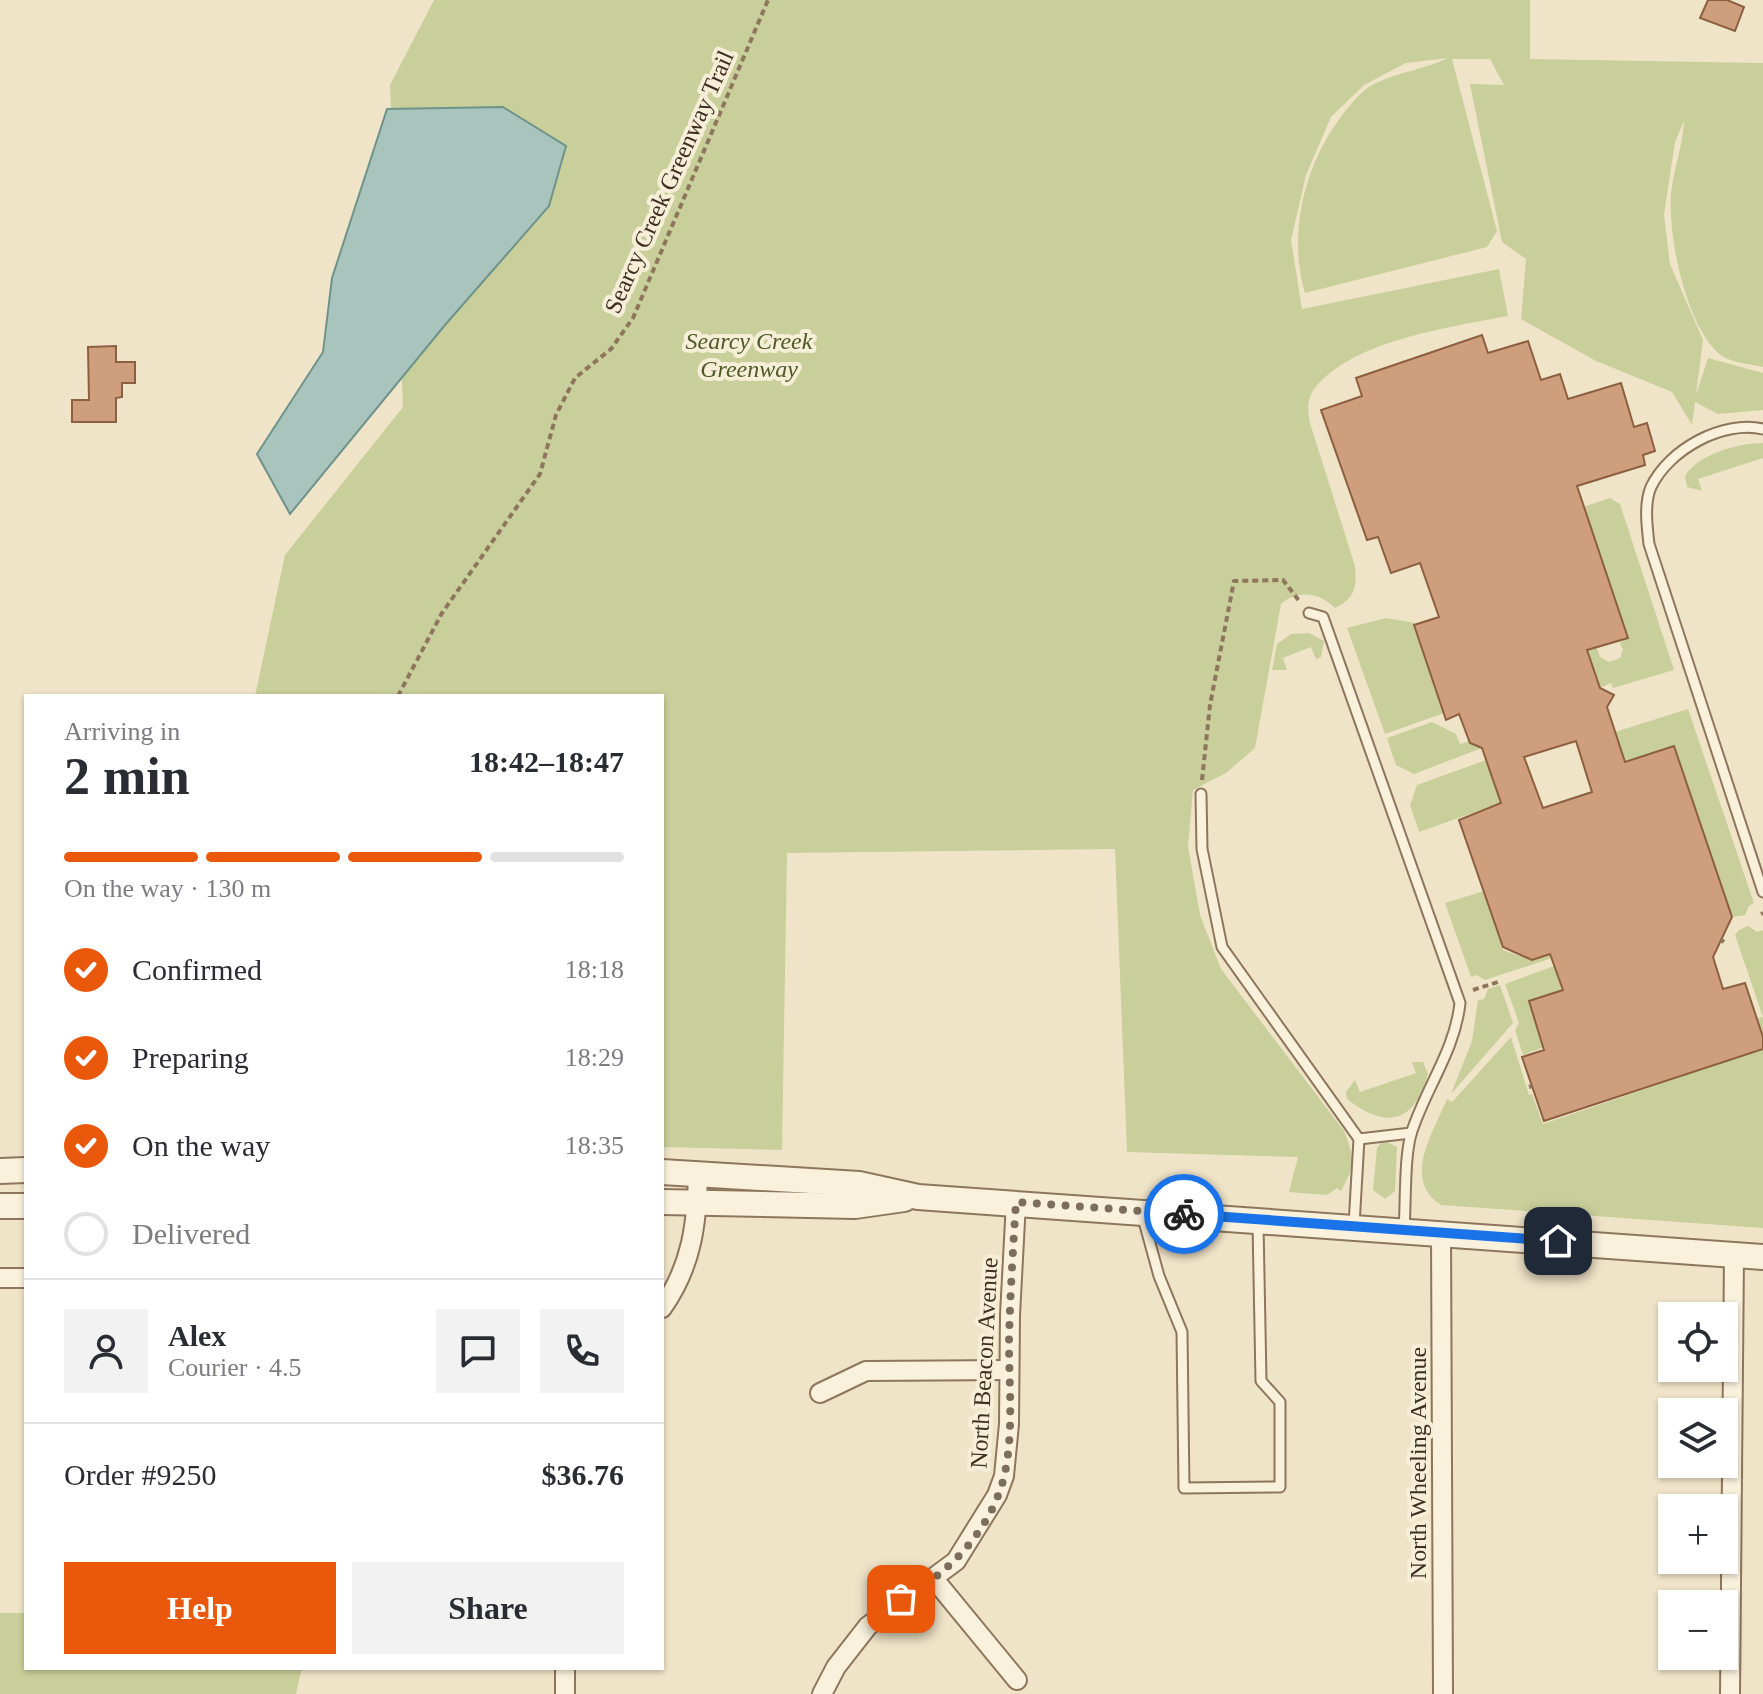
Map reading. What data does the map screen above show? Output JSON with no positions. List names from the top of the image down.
{
  "streets": {
    "street": ["North Beacon Avenue", "North Wheeling Avenue"],
    "path": ["Searcy Creek Greenway Trail"]
  },
  "parks": ["Searcy Creek Greenway"],
  "page": {
    "heading": ["2 min", "Arriving in", "18:42–18:47"],
    "panel": [
      "Alex",
      "Courier · 4.5",
      "Order #9250",
      "$36.76"
    ],
    "bar": "On the way · 130 m",
    "list": [
      ["Confirmed", "18:18"],
      ["Preparing", "18:29"],
      ["On the way", "18:35"],
      "Delivered"
    ],
    "map_buttons": ["+", "−"],
    "buttons": ["Help", "Share"]
  }
}
